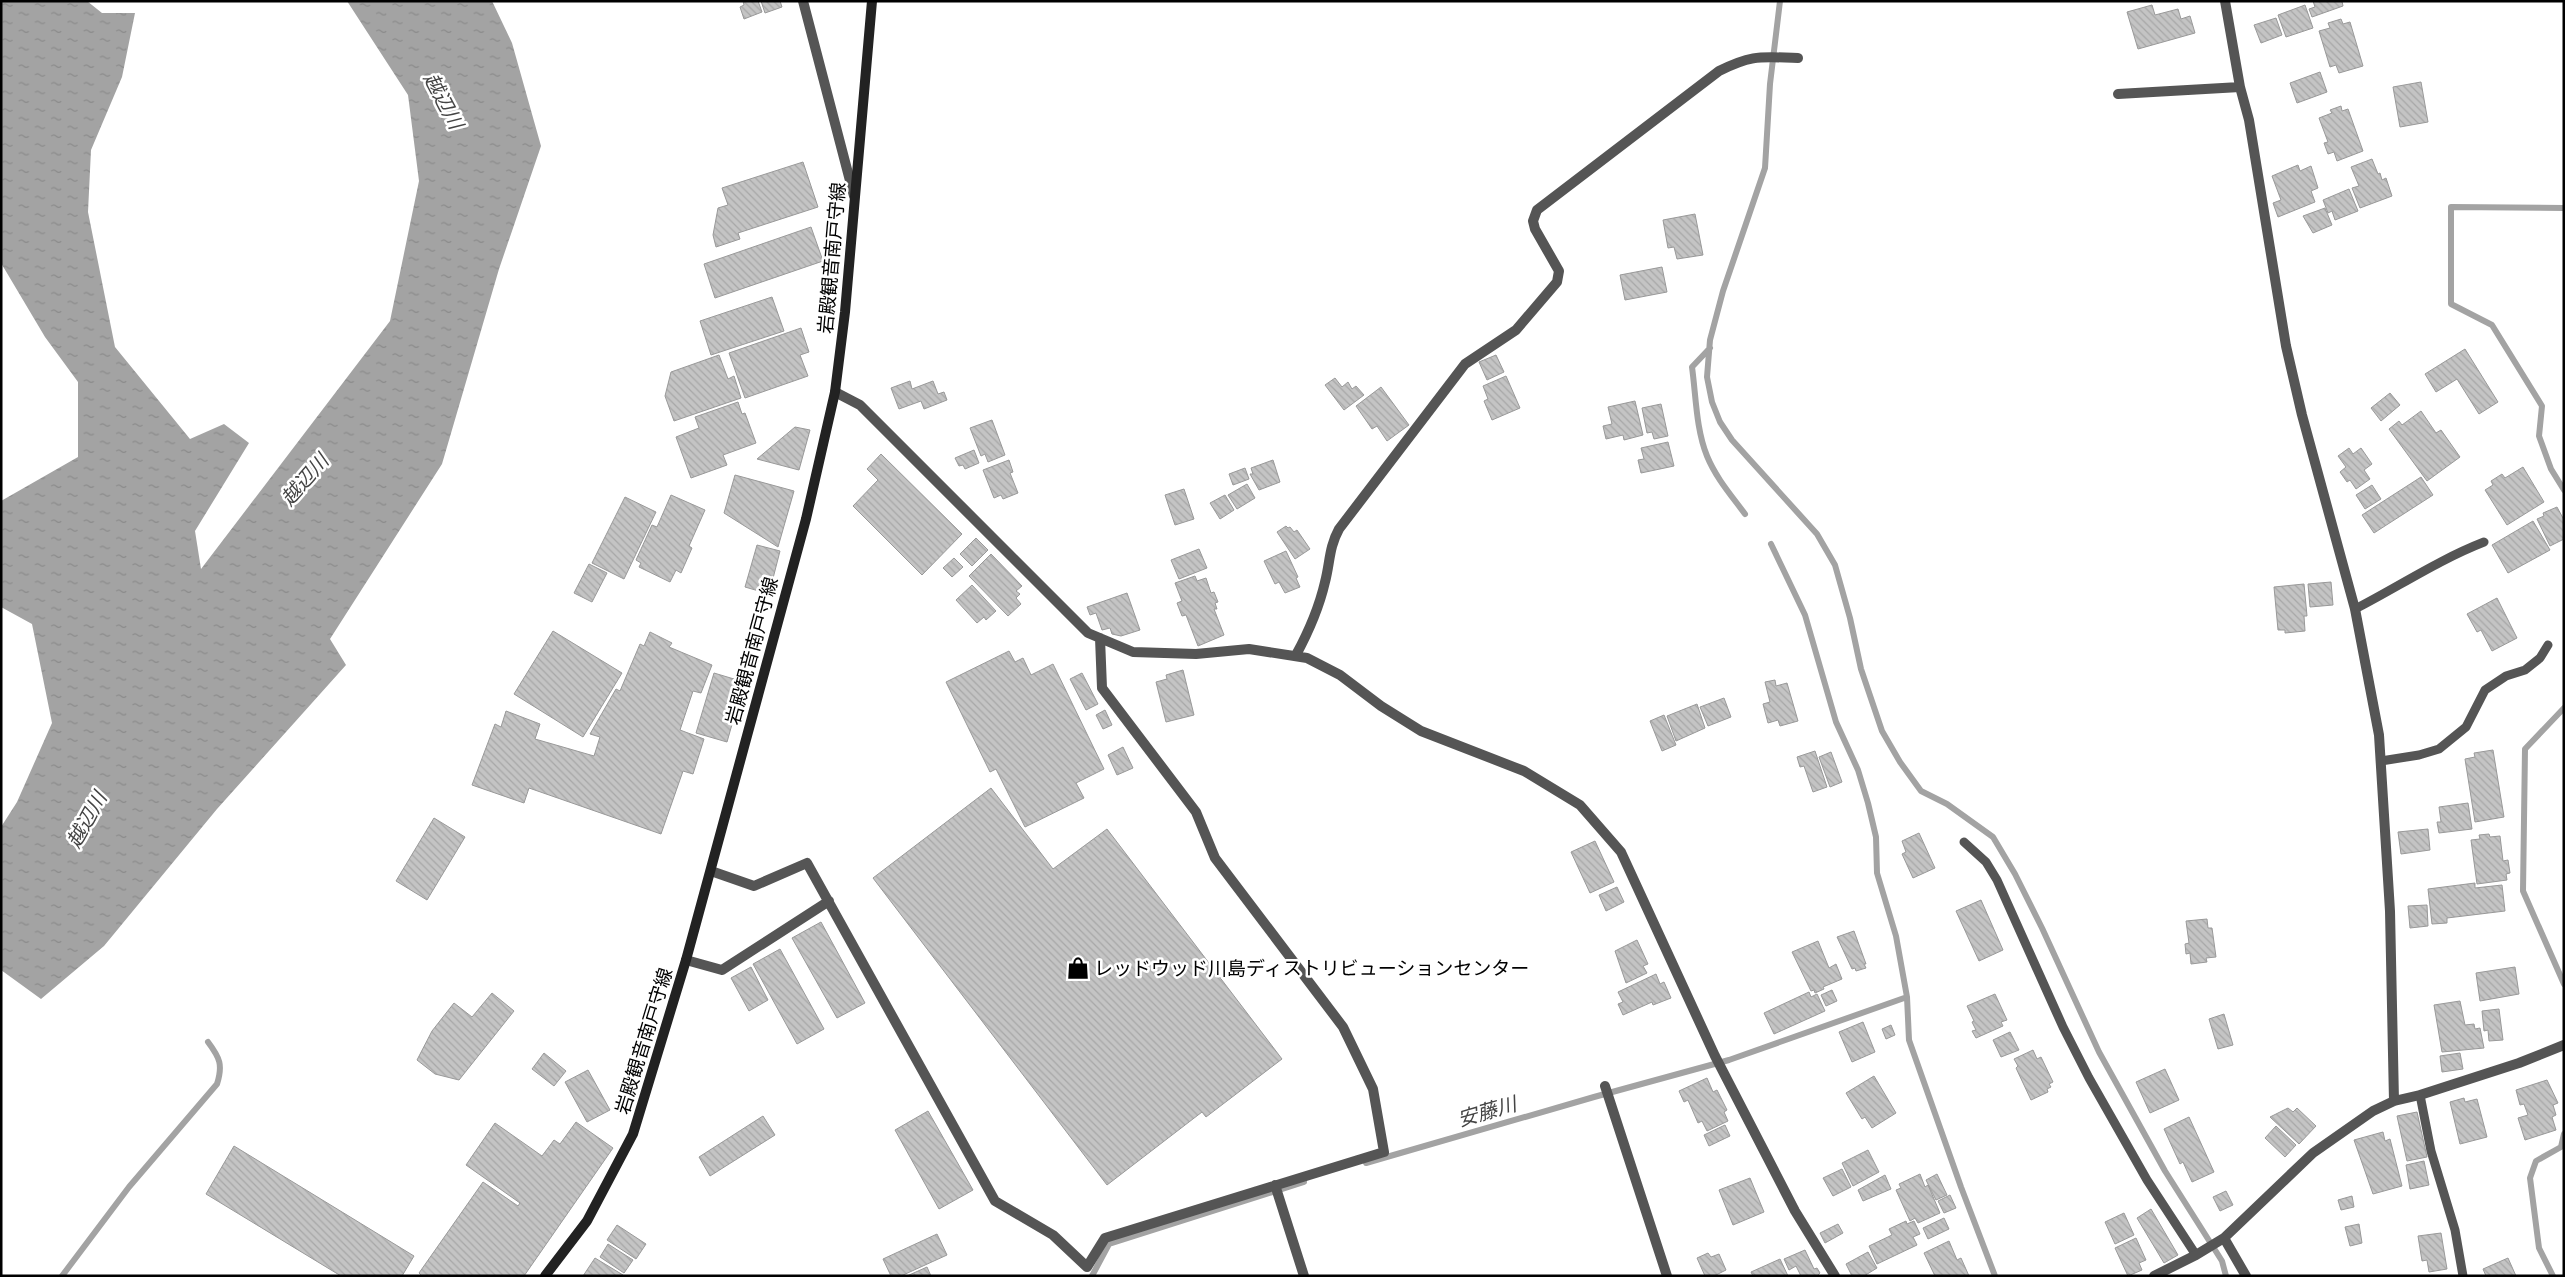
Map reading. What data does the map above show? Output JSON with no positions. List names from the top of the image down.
{
  "streets": {
    "main road": ["岩殿観音南戸守線"]
  },
  "water": ["越辺川", "安藤川"],
  "places": {
    "shop": ["レッドウッド川島ディストリビューションセンター"]
  }
}
